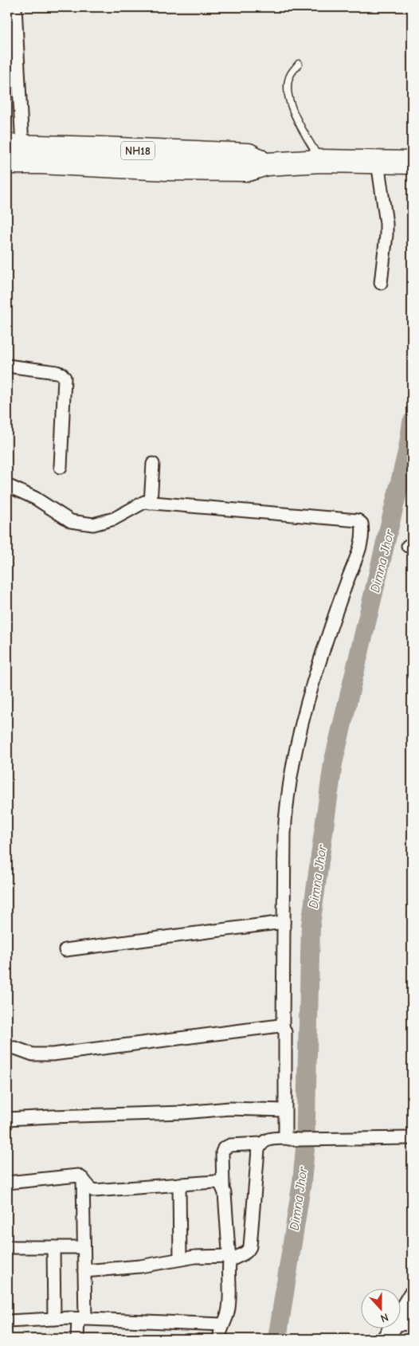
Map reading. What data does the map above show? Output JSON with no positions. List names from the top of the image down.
{
  "streets": {
    "highway": ["NH18"]
  },
  "water": ["Dimna Jhor"],
  "north": "bottom"
}
